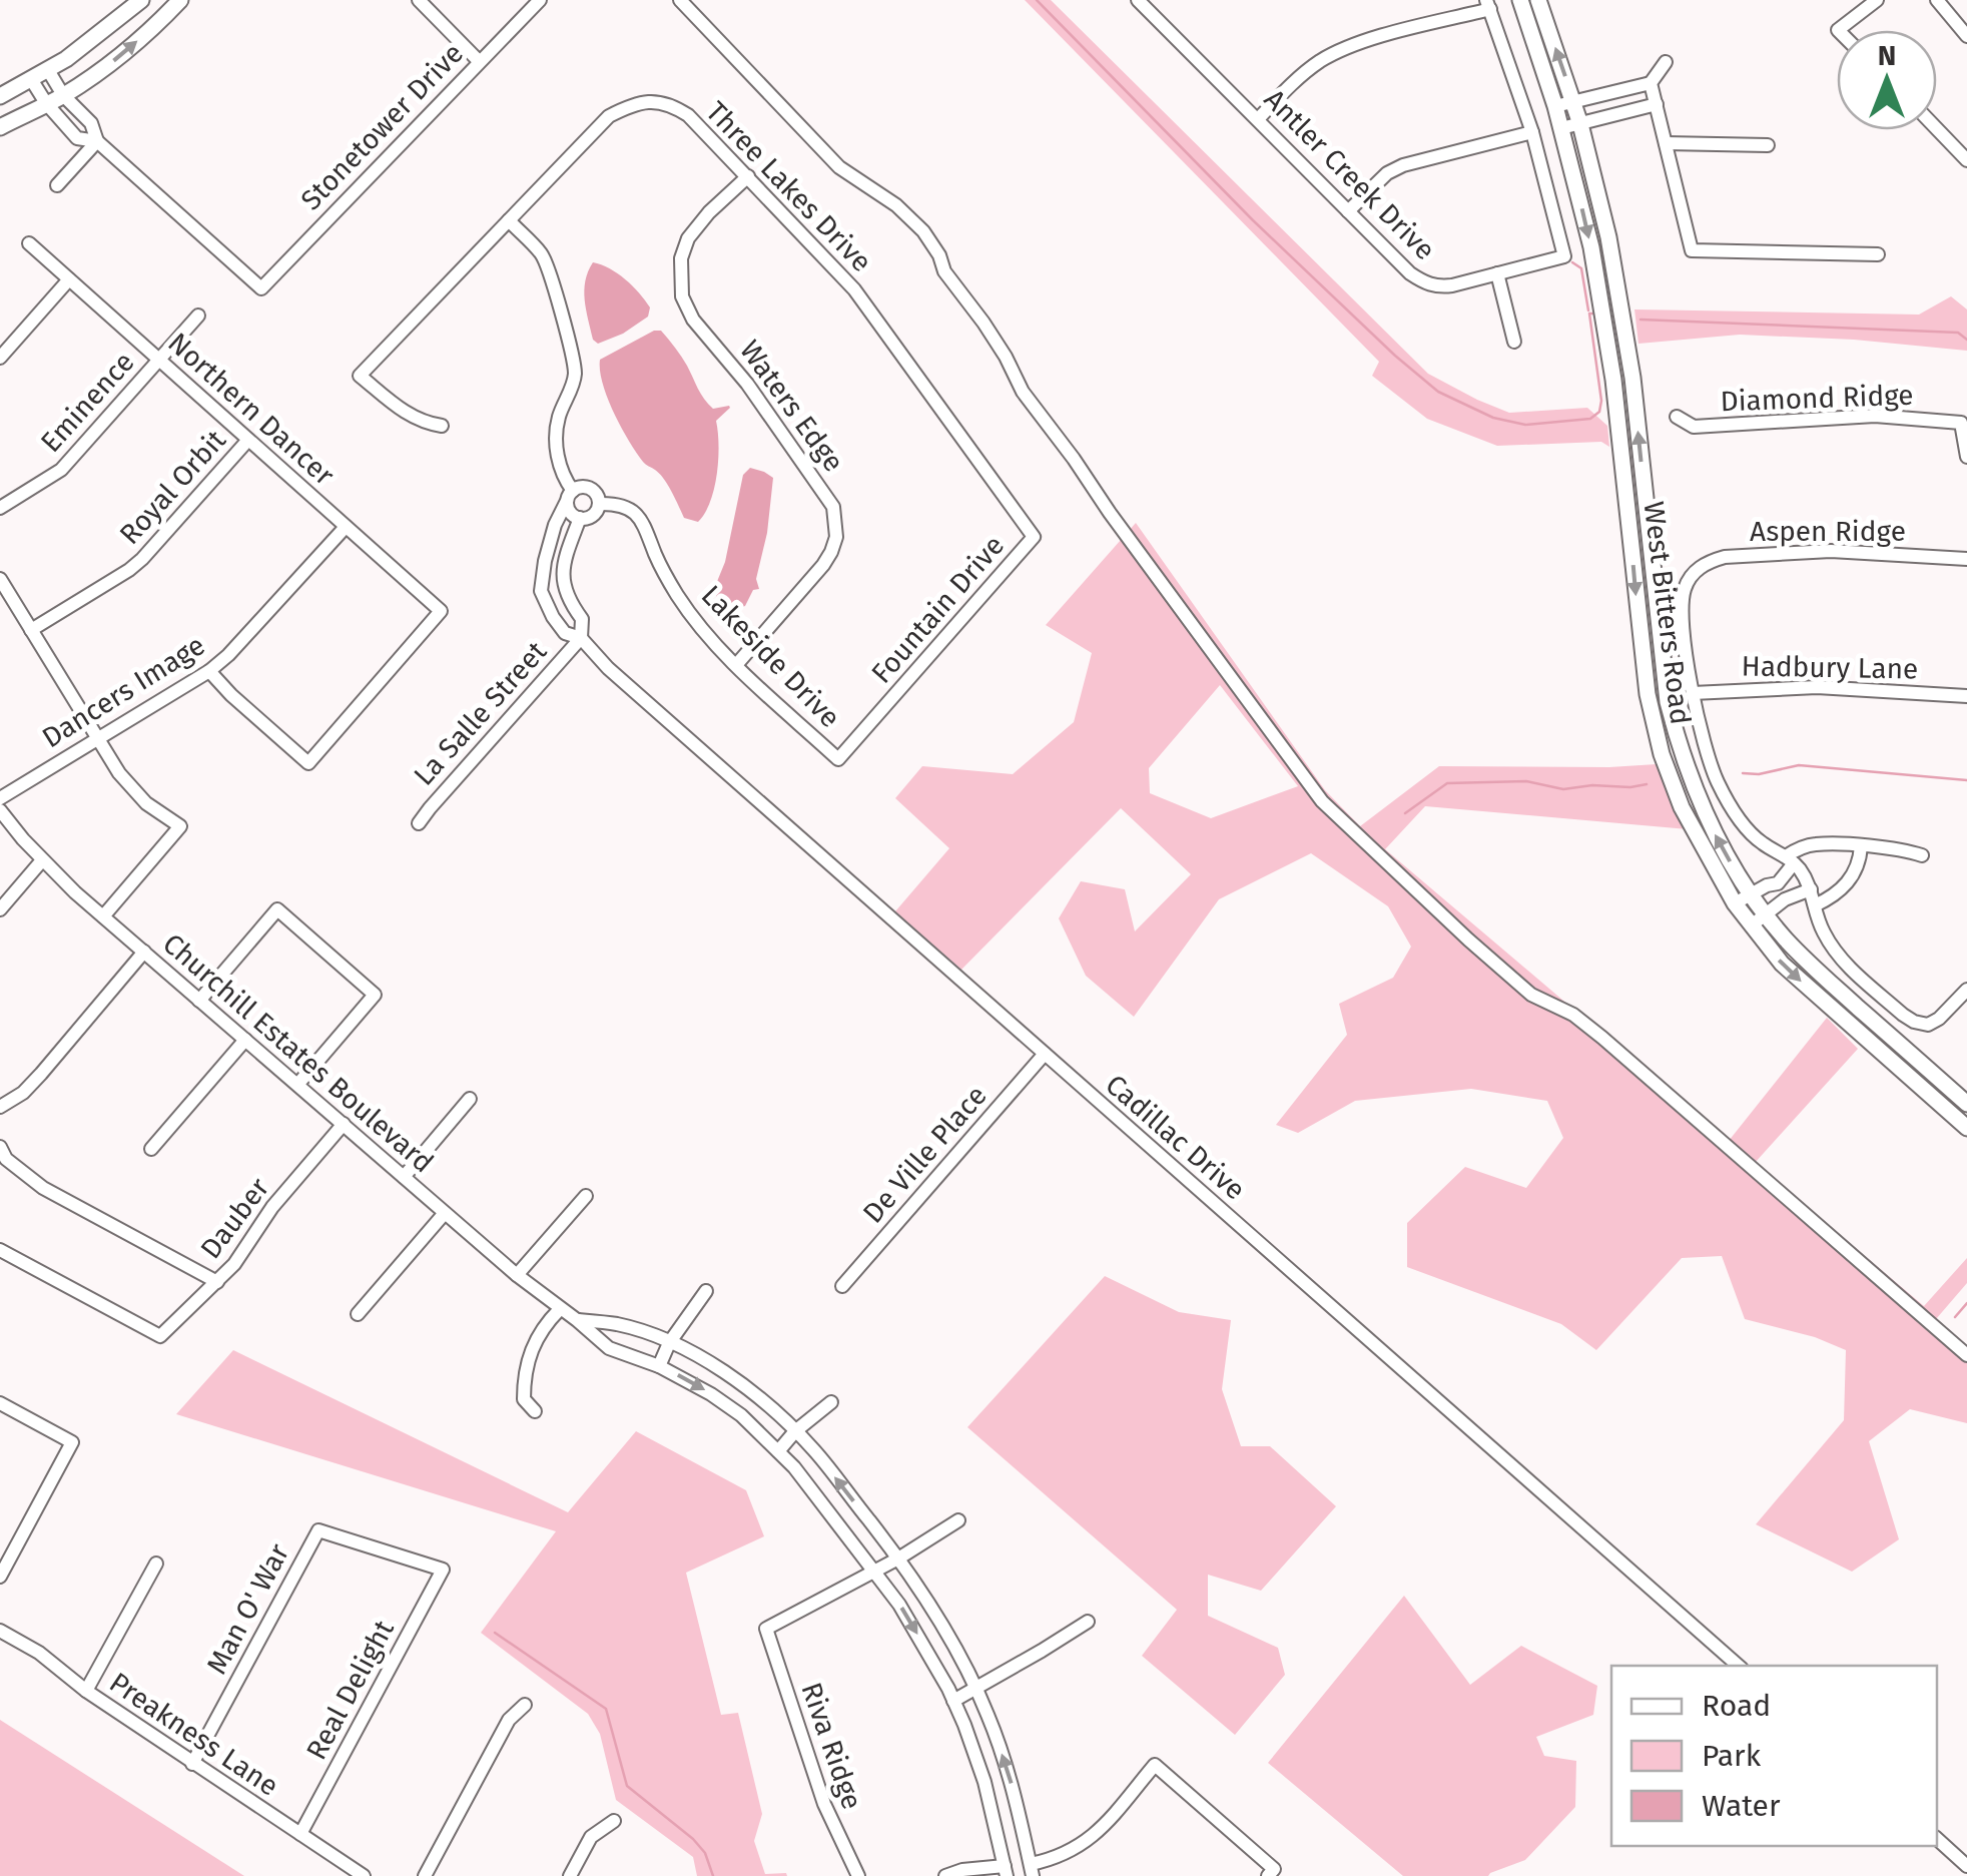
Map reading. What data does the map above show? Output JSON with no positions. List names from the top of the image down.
{
  "streets": {
    "main road": ["West Bitters Road"],
    "street": [
      "Stonetower Drive",
      "Antler Creek Drive",
      "Three Lakes Drive",
      "Diamond Ridge",
      "Eminence",
      "Waters Edge",
      "Northern Dancer",
      "Royal Orbit",
      "Aspen Ridge",
      "Fountain Drive",
      "Lakeside Drive",
      "Hadbury Lane",
      "Dancers Image",
      "La Salle Street",
      "Churchill Estates Boulevard",
      "Cadillac Drive",
      "De Ville Place",
      "Dauber",
      "Man O' War",
      "Real Delight",
      "Preakness Lane",
      "Riva Ridge"
    ]
  },
  "crossings": [
    ["Three Lakes Drive", "Waters Edge"],
    ["Three Lakes Drive", "Fountain Drive"],
    ["Eminence", "Northern Dancer"],
    ["Waters Edge", "Lakeside Drive"],
    ["Northern Dancer", "Royal Orbit"],
    ["Northern Dancer", "Dancers Image"],
    ["Aspen Ridge", "Hadbury Lane"],
    ["Fountain Drive", "Lakeside Drive"],
    ["La Salle Street", "Cadillac Drive"],
    ["Churchill Estates Boulevard", "Dauber"],
    ["Churchill Estates Boulevard", "Riva Ridge"],
    ["Cadillac Drive", "De Ville Place"],
    ["Man O' War", "Real Delight"],
    ["Man O' War", "Preakness Lane"],
    ["Real Delight", "Preakness Lane"]
  ],
  "legend": ["Road", "Park", "Water"],
  "north": "top"
}
